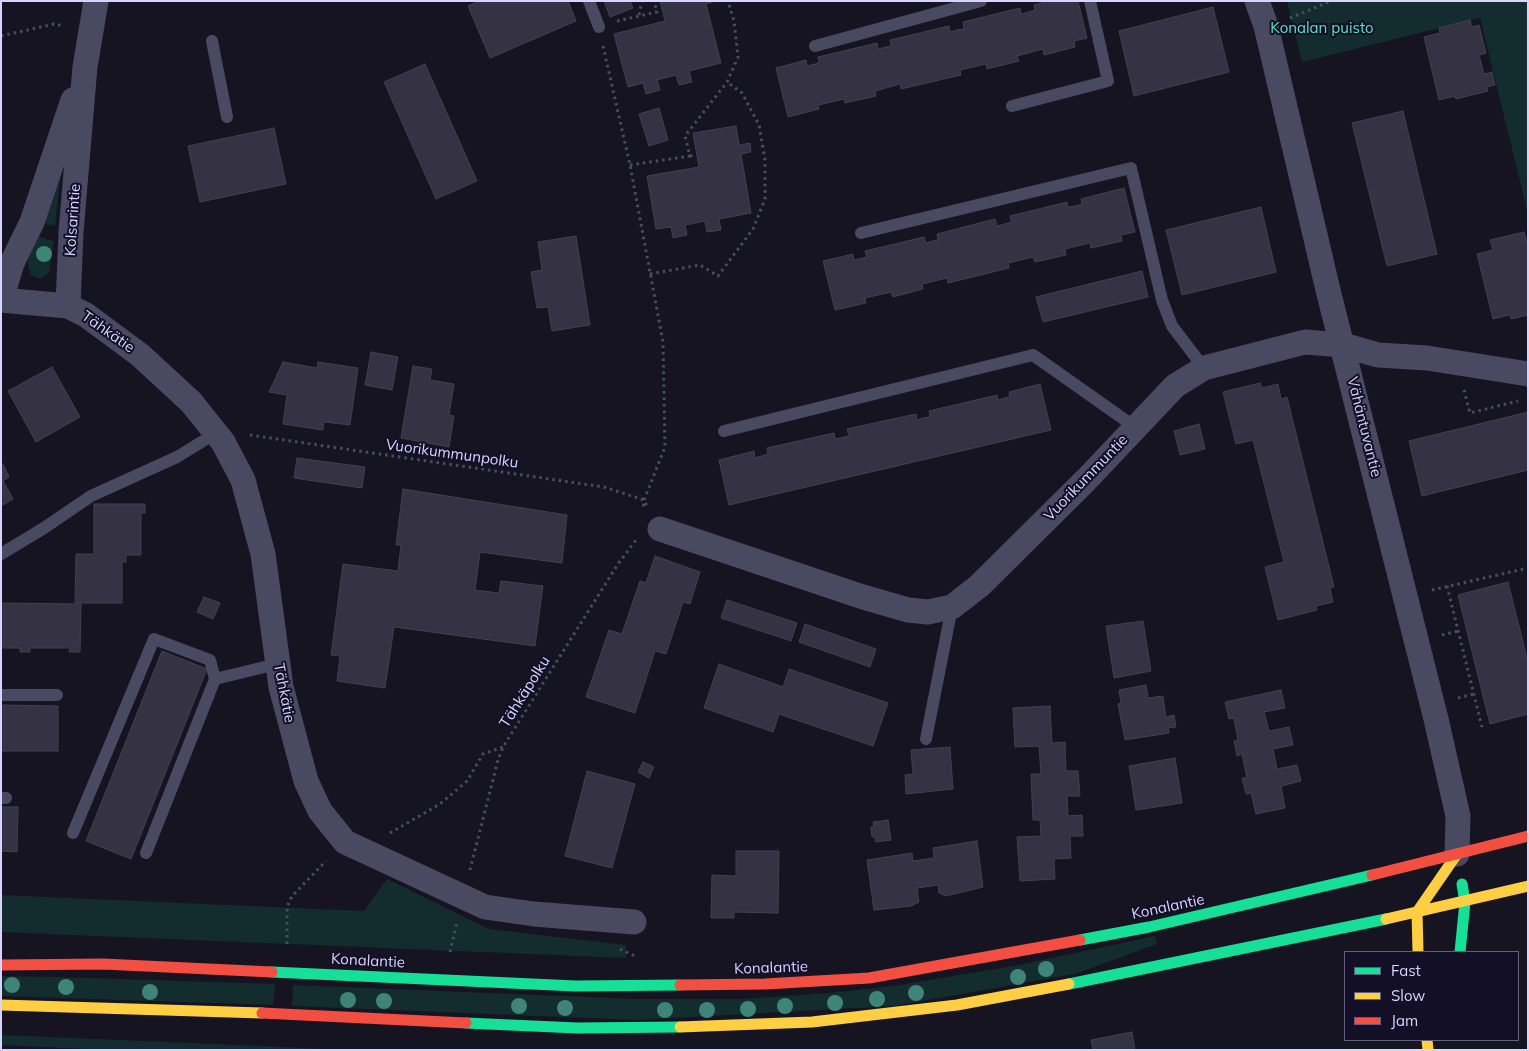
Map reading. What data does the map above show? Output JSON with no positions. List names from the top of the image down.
{
  "streets": {
    "main road": ["Konalantie"],
    "street": [
      "Kolsarintie",
      "Tähkätie",
      "Vähäntuvantie",
      "Vuorikummuntie"
    ],
    "path": ["Vuorikummunpolku", "Tähkäpolku"]
  },
  "crossings": [
    ["Kolsarintie", "Tähkätie"],
    ["Tähkätie", "Vuorikummunpolku"],
    ["Tähkätie", "Tähkäpolku"],
    ["Vähäntuvantie", "Vuorikummuntie"],
    ["Vähäntuvantie", "Konalantie"],
    ["Vuorikummuntie", "Tähkäpolku"]
  ],
  "parks": ["Konalan puisto"],
  "legend": ["Fast", "Slow", "Jam"]
}
